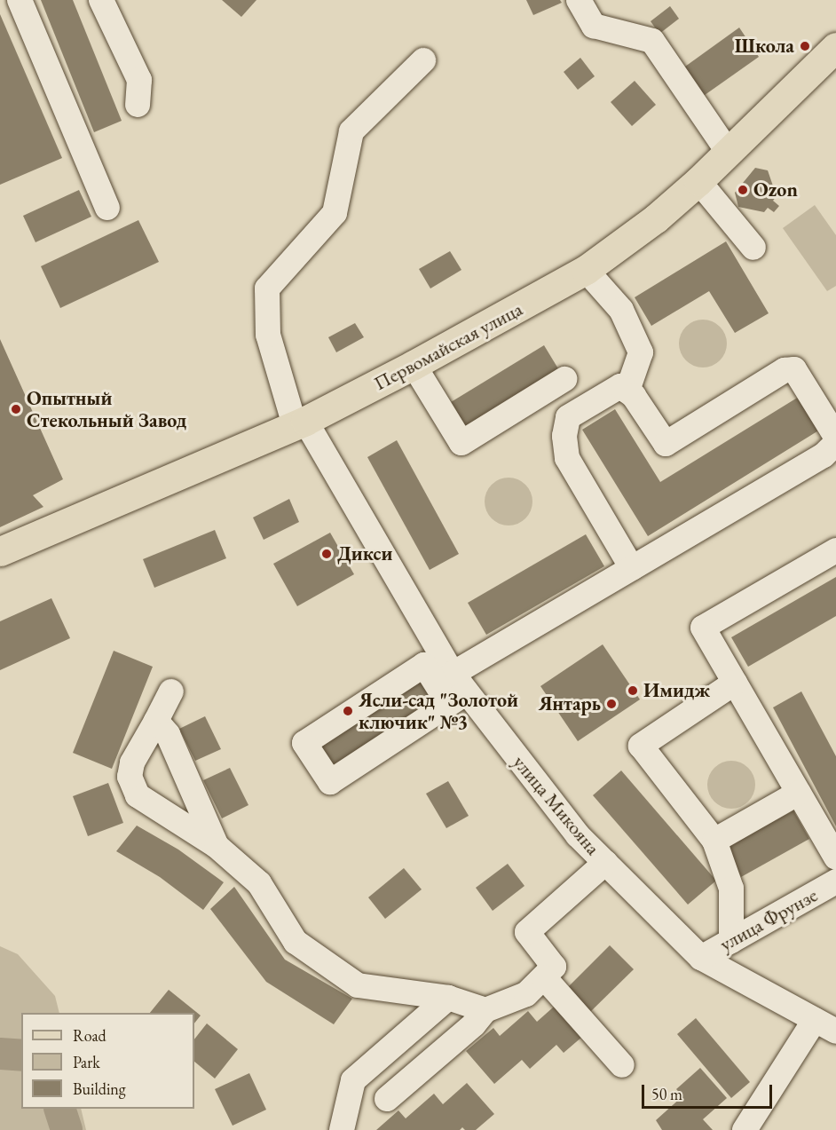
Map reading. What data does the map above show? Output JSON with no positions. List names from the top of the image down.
{
  "streets": {
    "main road": ["Первомайская улица"],
    "street": ["улица Микояна", "улица Фрунзе"]
  },
  "crossings": [
    ["Первомайская улица", "улица Микояна"],
    ["улица Микояна", "улица Фрунзе"]
  ],
  "places": [
    "Школа",
    "Ozon",
    "Опытный Стекольный Завод",
    "Дикси",
    "Имидж",
    "Янтарь",
    "Ясли-сад \"Золотой ключик\" №3"
  ],
  "legend": ["Road", "Park", "Building"],
  "scale_bar": "50 m"
}
